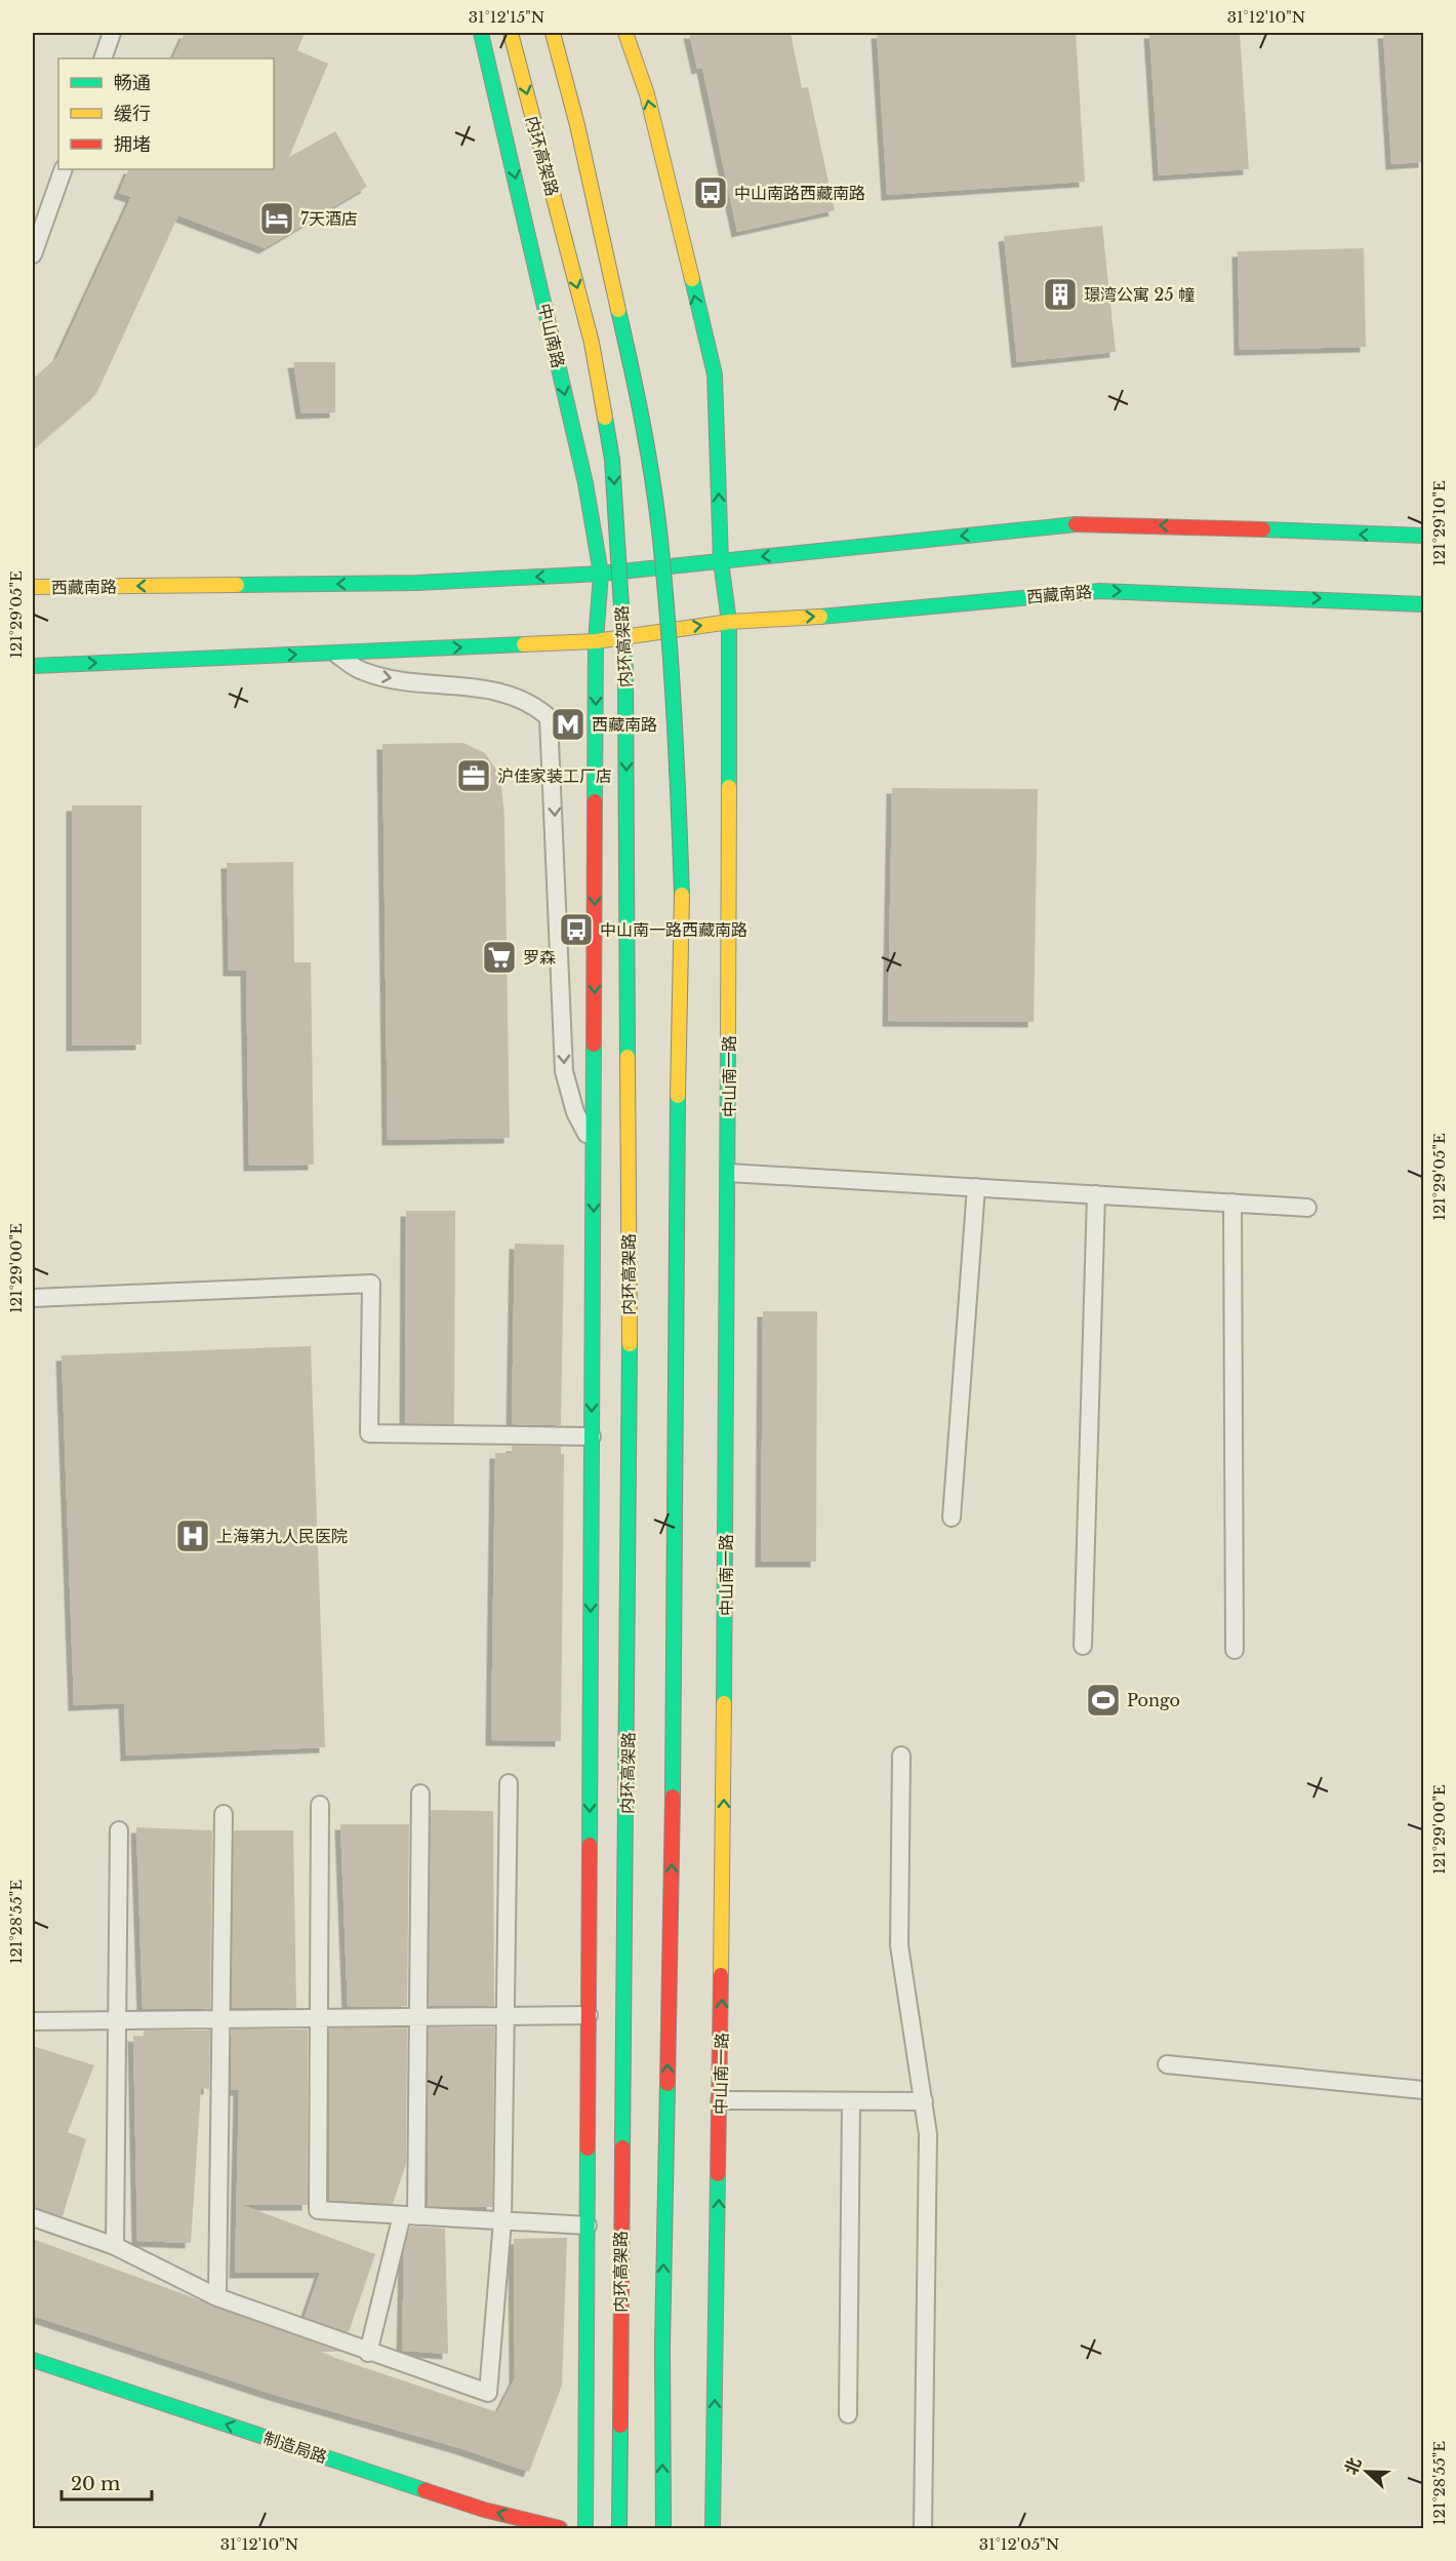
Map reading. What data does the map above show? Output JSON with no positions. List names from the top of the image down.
{
  "streets": {
    "main road": [
      "内环高架路",
      "中山南路",
      "西藏南路",
      "中山南一路",
      "制造局路"
    ]
  },
  "crossings": [
    ["中山南路", "西藏南路"],
    ["西藏南路", "中山南一路"]
  ],
  "one_way": ["制造局路"],
  "places": {
    "bus stop": ["中山南路西藏南路", "中山南一路西藏南路"],
    "hotel": ["7天酒店"],
    "building": ["璟湾公寓 25 幢"],
    "metro station": ["西藏南路"],
    "office": ["沪佳家装工厂店"],
    "supermarket": ["罗森"],
    "hospital": ["上海第九人民医院"],
    "sports": ["Pongo"]
  },
  "legend": ["畅通", "缓行", "拥堵"],
  "scale_bar": "20 m",
  "north": "left",
  "coordinates": [
    "31°12'15\"N",
    "31°12'10\"N",
    "121°29'10\"E",
    "121°29'05\"E",
    "121°29'00\"E",
    "121°28'55\"E",
    "31°12'05\"N"
  ]
}
